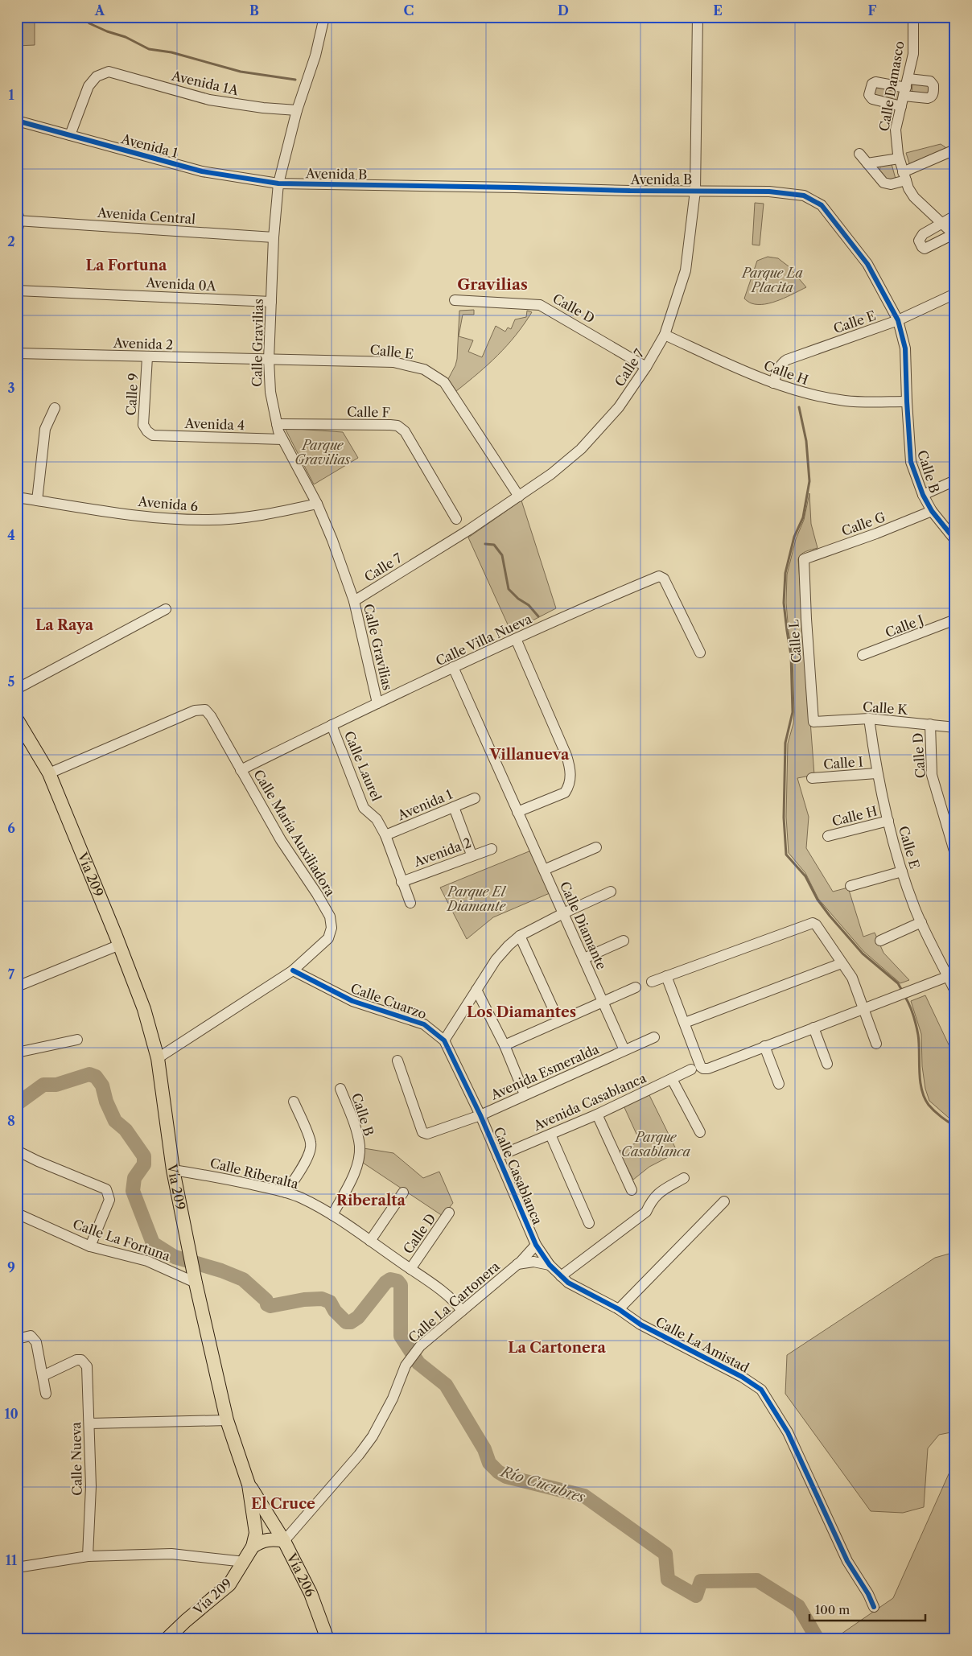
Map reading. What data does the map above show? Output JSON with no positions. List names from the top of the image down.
{
  "streets": {
    "main road": ["Vía 209", "Vía 206"],
    "street": [
      "Avenida 1A",
      "Calle Damasco",
      "Avenida 1",
      "Avenida B",
      "Avenida Central",
      "Avenida 0A",
      "Calle D",
      "Calle E",
      "Calle Gravilias",
      "Avenida 2",
      "Calle 7",
      "Calle H",
      "Calle 9",
      "Calle F",
      "Avenida 4",
      "Calle B",
      "Avenida 6",
      "Calle G",
      "Calle J",
      "Calle Villa Nueva",
      "Calle L",
      "Calle K",
      "Calle I",
      "Calle Laurel",
      "Calle María Auxiliadora",
      "Calle Diamante",
      "Calle Cuarzo",
      "Avenida Esmeralda",
      "Avenida Casablanca",
      "Calle Riberalta",
      "Calle Casablanca",
      "Calle La Fortuna",
      "Calle La Cartonera",
      "Calle La Amistad",
      "Calle Nueva"
    ]
  },
  "crossings": [
    ["Avenida 1A", "Avenida 1"],
    ["Avenida 1A", "Calle Gravilias"],
    ["Avenida 1", "Avenida B"],
    ["Avenida 1", "Calle Gravilias"],
    ["Avenida 1", "Calle Laurel"],
    ["Avenida B", "Calle E"],
    ["Avenida B", "Calle Gravilias"],
    ["Avenida B", "Calle 7"],
    ["Avenida B", "Calle H"],
    ["Avenida B", "Calle B"],
    ["Avenida Central", "Calle Gravilias"],
    ["Avenida 0A", "Calle Gravilias"],
    ["Calle D", "Calle 7"],
    ["Calle D", "Calle K"],
    ["Calle D", "Calle Riberalta"],
    ["Calle E", "Calle Gravilias"],
    ["Calle E", "Avenida 2"],
    ["Calle E", "Calle 7"],
    ["Calle E", "Calle H"],
    ["Calle E", "Calle K"],
    ["Calle E", "Calle I"],
    ["Calle Gravilias", "Avenida 2"],
    ["Calle Gravilias", "Calle 7"],
    ["Calle Gravilias", "Calle F"],
    ["Calle Gravilias", "Avenida 4"],
    ["Calle Gravilias", "Avenida 6"],
    ["Calle Gravilias", "Calle Villa Nueva"],
    ["Avenida 2", "Calle 9"],
    ["Avenida 2", "Calle Laurel"],
    ["Calle 7", "Calle H"],
    ["Calle H", "Calle B"],
    ["Calle 9", "Avenida 4"],
    ["Calle B", "Calle G"],
    ["Calle B", "Calle Riberalta"],
    ["Calle G", "Calle L"],
    ["Calle Villa Nueva", "Calle Laurel"],
    ["Calle Villa Nueva", "Calle María Auxiliadora"],
    ["Calle Villa Nueva", "Calle Diamante"],
    ["Calle L", "Calle K"],
    ["Calle María Auxiliadora", "Vía 209"],
    ["Calle María Auxiliadora", "Calle Cuarzo"],
    ["Vía 209", "Calle Riberalta"],
    ["Vía 209", "Calle La Fortuna"],
    ["Vía 209", "Vía 206"],
    ["Calle Diamante", "Avenida Esmeralda"],
    ["Calle Cuarzo", "Avenida Esmeralda"],
    ["Calle Cuarzo", "Calle Casablanca"],
    ["Avenida Esmeralda", "Calle Casablanca"],
    ["Avenida Casablanca", "Calle Casablanca"],
    ["Calle Riberalta", "Calle La Cartonera"],
    ["Calle Casablanca", "Calle La Cartonera"],
    ["Calle Casablanca", "Calle La Amistad"],
    ["Calle La Cartonera", "Calle La Amistad"],
    ["Calle La Cartonera", "Vía 206"]
  ],
  "districts": [
    "La Fortuna",
    "Gravilias",
    "La Raya",
    "Villanueva",
    "Los Diamantes",
    "Riberalta",
    "La Cartonera",
    "El Cruce"
  ],
  "water": ["Río Cucubres"],
  "parks": [
    "Parque La Placita",
    "Parque Gravilias",
    "Parque El Diamante",
    "Parque Casablanca"
  ],
  "scale_bar": "100 m",
  "grid": {
    "columns": [
      "A",
      "B",
      "C",
      "D",
      "E",
      "F"
    ],
    "rows": [
      "1",
      "2",
      "3",
      "4",
      "5",
      "6",
      "7",
      "8",
      "9",
      "10",
      "11"
    ]
  }
}
